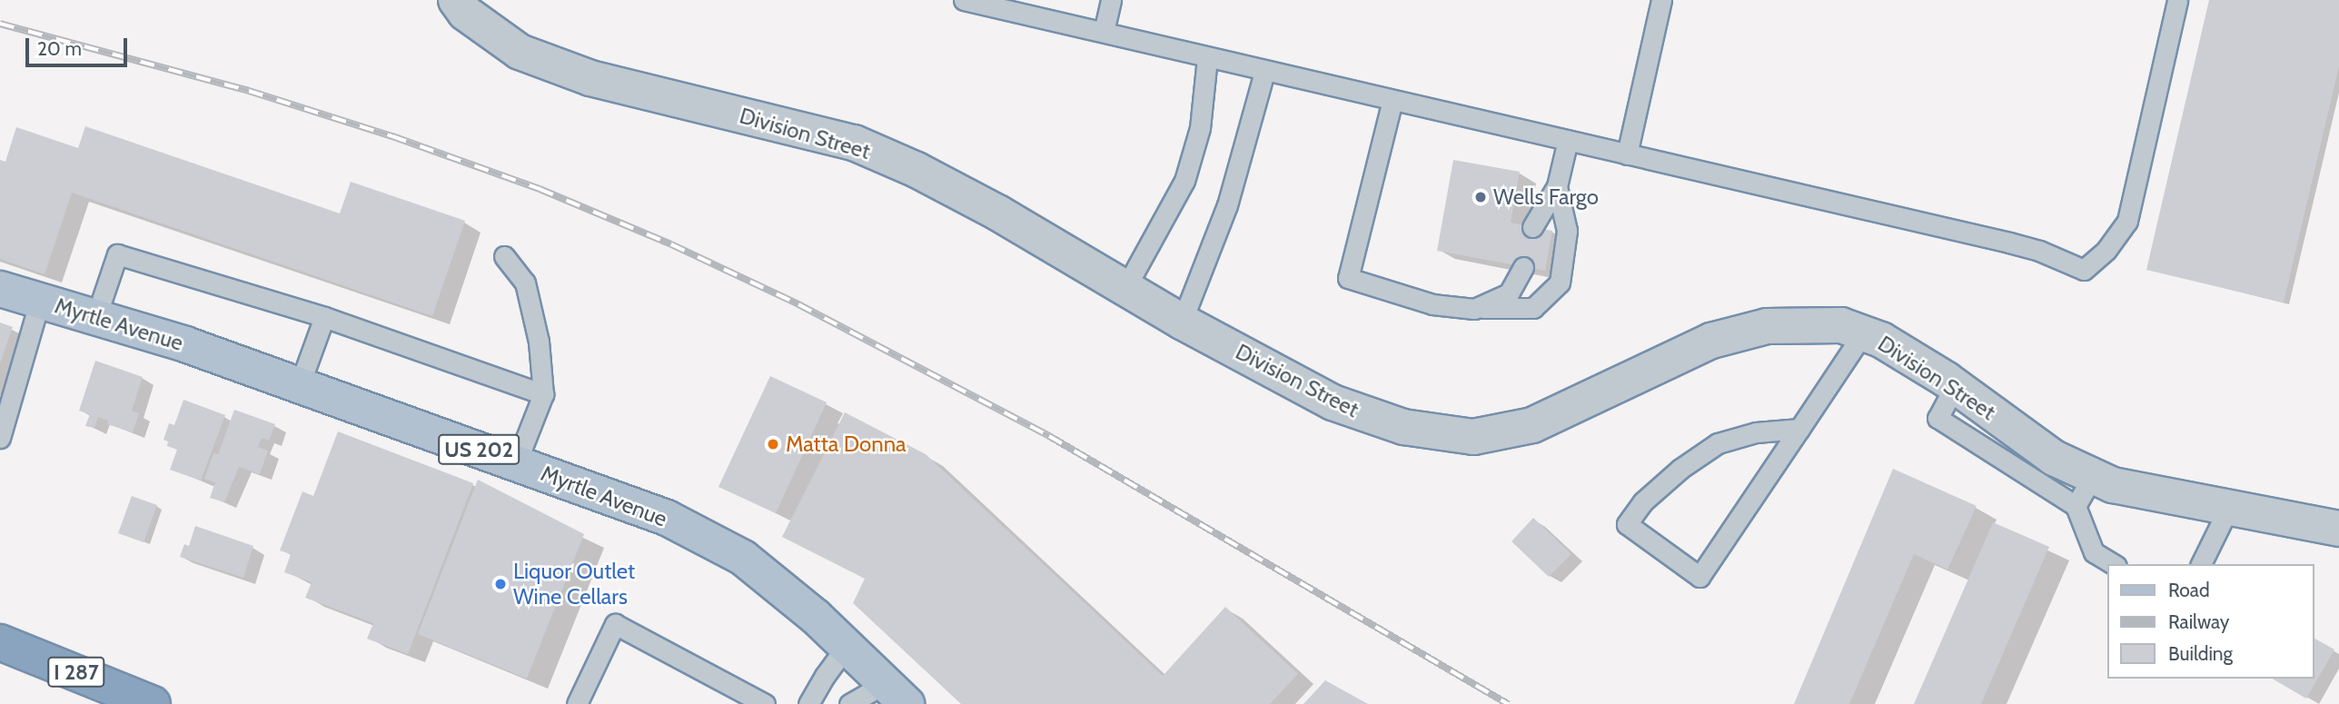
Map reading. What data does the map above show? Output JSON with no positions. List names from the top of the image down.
{
  "streets": {
    "highway": ["I 287"],
    "main road": ["Myrtle Avenue", "US 202"],
    "street": ["Division Street"]
  },
  "places": ["Wells Fargo", "Matta Donna", "Liquor Outlet Wine Cellars"],
  "legend": ["Road", "Railway", "Building"],
  "scale_bar": "20 m"
}
